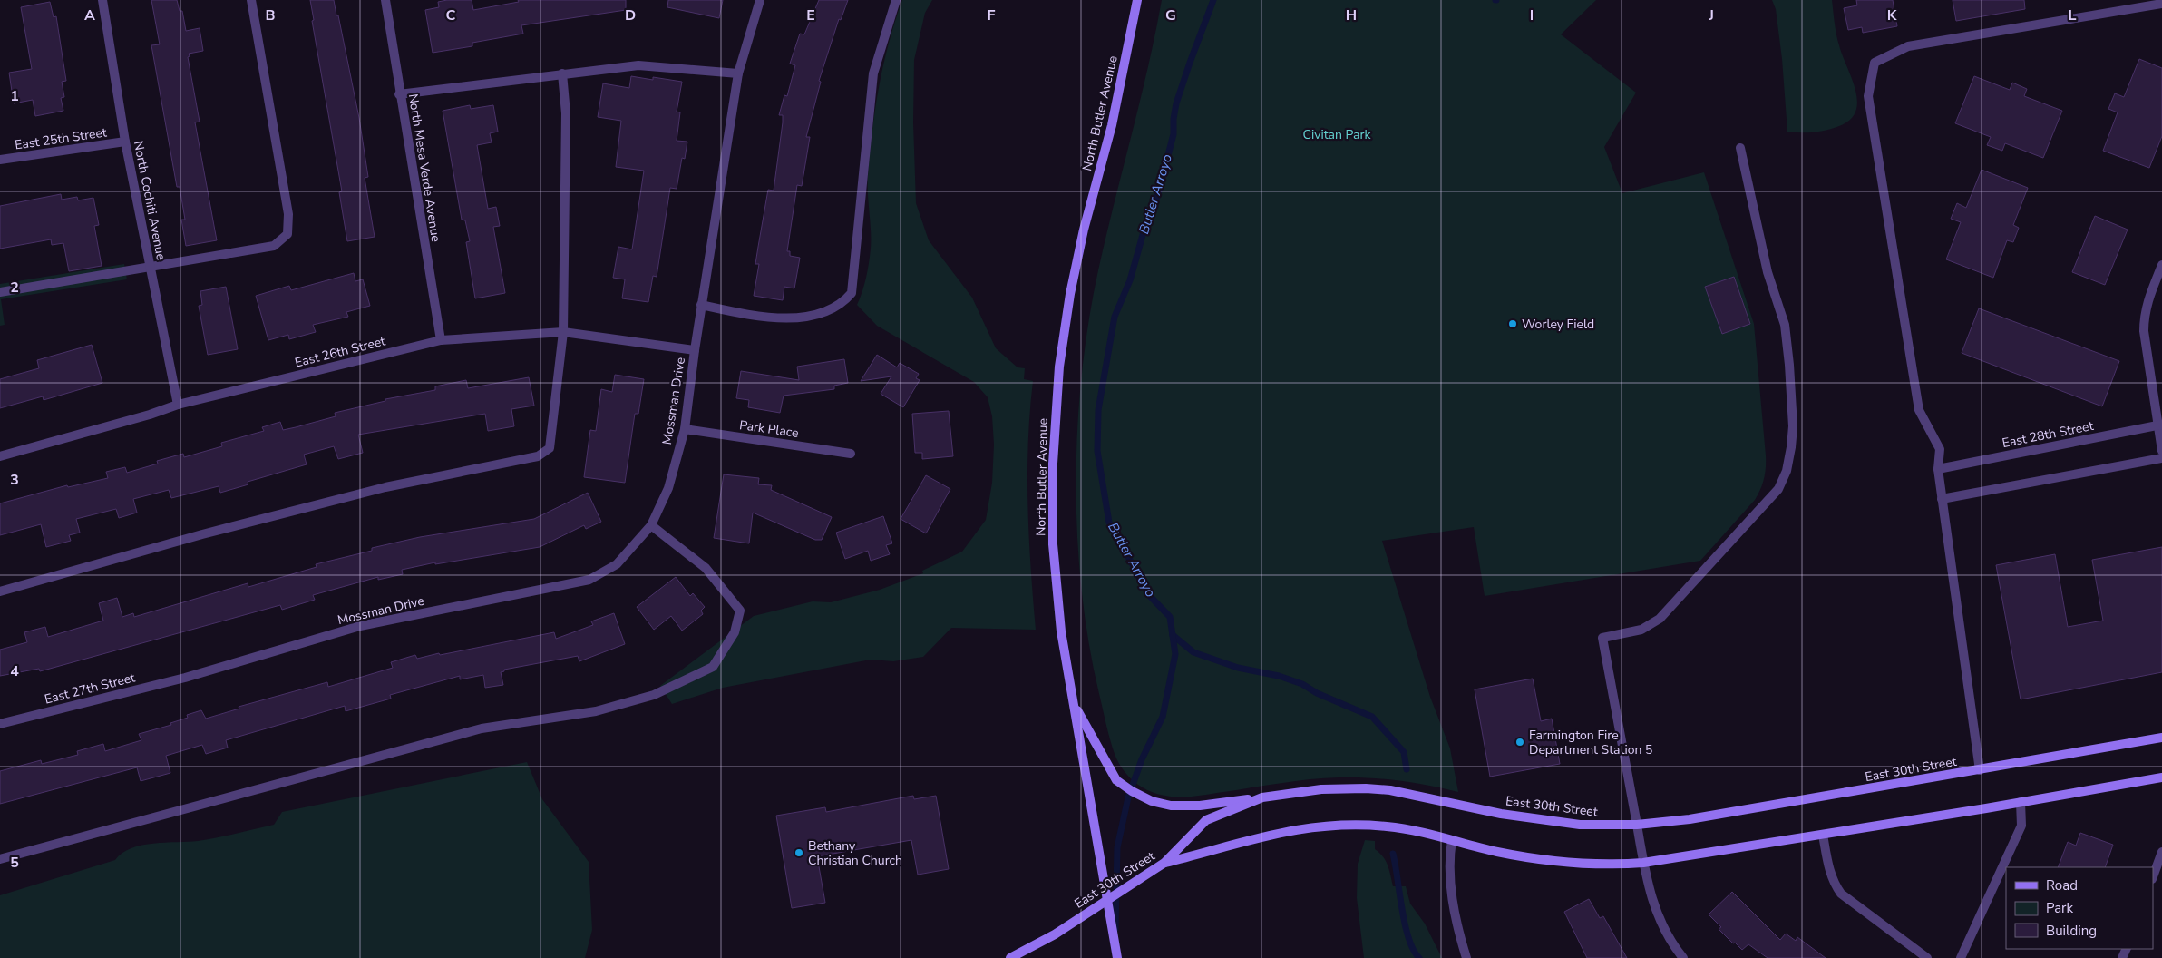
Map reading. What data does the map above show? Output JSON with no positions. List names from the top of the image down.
{
  "streets": {
    "main road": ["North Butler Avenue", "East 30th Street"],
    "street": [
      "East 25th Street",
      "North Mesa Verde Avenue",
      "North Cochiti Avenue",
      "East 26th Street",
      "Mossman Drive",
      "Park Place",
      "East 28th Street",
      "East 27th Street"
    ]
  },
  "crossings": [
    ["North Butler Avenue", "East 30th Street"],
    ["East 25th Street", "North Cochiti Avenue"],
    ["North Mesa Verde Avenue", "East 26th Street"],
    ["North Cochiti Avenue", "East 26th Street"],
    ["East 26th Street", "Mossman Drive"],
    ["Mossman Drive", "Park Place"],
    ["Mossman Drive", "East 27th Street"]
  ],
  "water": ["Butler Arroyo"],
  "parks": ["Civitan Park"],
  "places": ["Worley Field", "Farmington Fire Department Station 5", "Bethany Christian Church"],
  "legend": ["Road", "Park", "Building"],
  "grid": {
    "columns": [
      "A",
      "B",
      "C",
      "D",
      "E",
      "F",
      "G",
      "H",
      "I",
      "J",
      "K",
      "L"
    ],
    "rows": [
      "1",
      "2",
      "3",
      "4",
      "5"
    ]
  }
}
